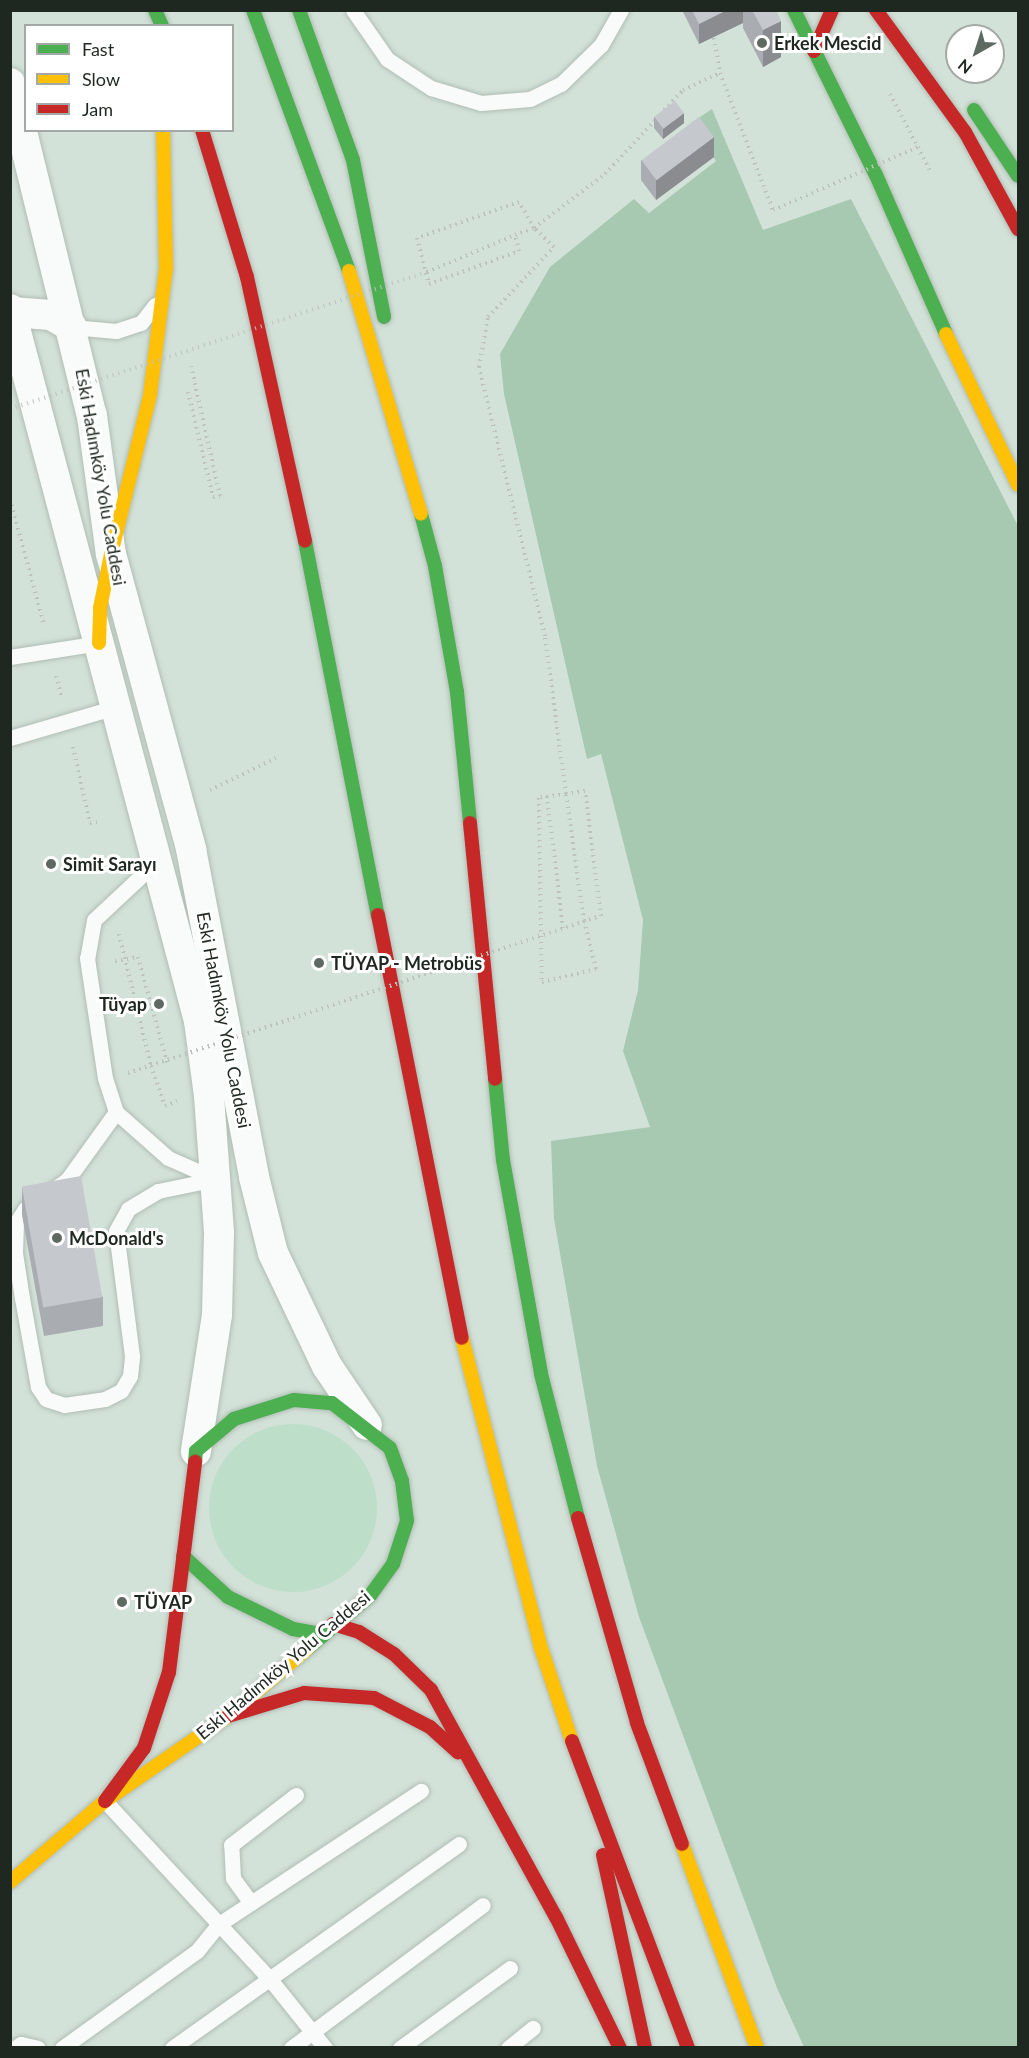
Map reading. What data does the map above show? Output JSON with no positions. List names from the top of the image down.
{
  "streets": {
    "main road": ["Eski Hadımköy Yolu Caddesi"]
  },
  "places": [
    "Erkek Mescid",
    "Simit Sarayı",
    "TÜYAP - Metrobüs",
    "Tüyap",
    "McDonald's",
    "TÜYAP"
  ],
  "legend": ["Fast", "Slow", "Jam"],
  "north": "bottom left"
}
